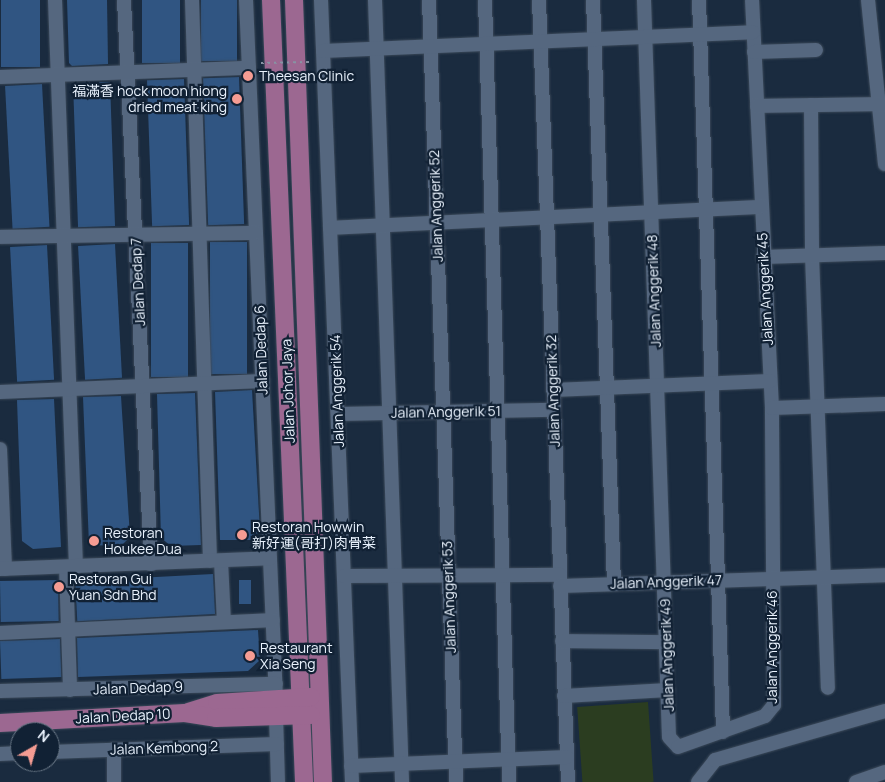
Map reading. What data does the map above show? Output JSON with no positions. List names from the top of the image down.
{
  "streets": {
    "main road": ["Jalan Johor Jaya", "Jalan Dedap 10"],
    "street": [
      "Jalan Anggerik 52",
      "Jalan Dedap 7",
      "Jalan Anggerik 45",
      "Jalan Anggerik 48",
      "Jalan Dedap 6",
      "Jalan Anggerik 54",
      "Jalan Anggerik 32",
      "Jalan Anggerik 51",
      "Jalan Anggerik 47",
      "Jalan Anggerik 53",
      "Jalan Anggerik 46",
      "Jalan Anggerik 49",
      "Jalan Dedap 9",
      "Jalan Kembong 2"
    ]
  },
  "crossings": [
    ["Jalan Anggerik 52", "Jalan Anggerik 51"],
    ["Jalan Anggerik 52", "Jalan Anggerik 53"],
    ["Jalan Anggerik 45", "Jalan Anggerik 47"],
    ["Jalan Anggerik 45", "Jalan Anggerik 46"],
    ["Jalan Anggerik 48", "Jalan Anggerik 47"],
    ["Jalan Anggerik 48", "Jalan Anggerik 49"],
    ["Jalan Dedap 6", "Jalan Dedap 9"],
    ["Jalan Dedap 6", "Jalan Dedap 10"],
    ["Jalan Dedap 6", "Jalan Kembong 2"],
    ["Jalan Johor Jaya", "Jalan Dedap 10"],
    ["Jalan Anggerik 54", "Jalan Anggerik 51"],
    ["Jalan Anggerik 54", "Jalan Anggerik 47"],
    ["Jalan Anggerik 32", "Jalan Anggerik 51"],
    ["Jalan Anggerik 32", "Jalan Anggerik 47"],
    ["Jalan Anggerik 51", "Jalan Anggerik 53"],
    ["Jalan Anggerik 47", "Jalan Anggerik 53"],
    ["Jalan Anggerik 47", "Jalan Anggerik 46"],
    ["Jalan Anggerik 47", "Jalan Anggerik 49"],
    ["Jalan Anggerik 46", "Jalan Anggerik 49"],
    ["Jalan Dedap 9", "Jalan Dedap 10"]
  ],
  "places": [
    "Theesan Clinic",
    "福滿香 hock moon hiong dried meat king",
    "Restoran Howwin 新好運(哥打)肉骨菜",
    "Restoran Houkee Dua",
    "Restoran Gui Yuan Sdn Bhd",
    "Restaurant Xia Seng"
  ],
  "north": "top right"
}
